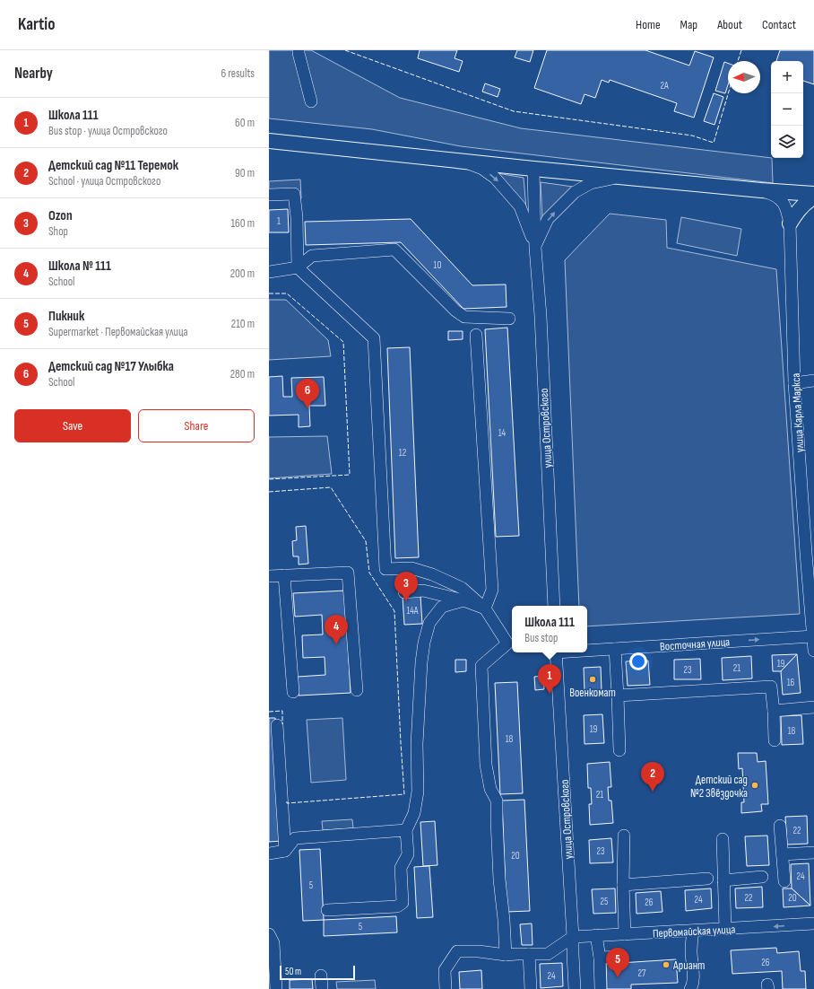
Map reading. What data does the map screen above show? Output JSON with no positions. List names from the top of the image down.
{
  "streets": {
    "street": [
      "улица Карла Маркса",
      "улица Островского",
      "Восточная улица",
      "Первомайская улица"
    ]
  },
  "crossings": [
    ["улица Карла Маркса", "Восточная улица"],
    ["улица Островского", "Первомайская улица"]
  ],
  "one_way": ["Восточная улица"],
  "places": ["Военкомат", "Детский сад №2 Звёздочка", "Ариант"],
  "house_numbers": [
    "2А",
    "1",
    "10",
    "14",
    "12",
    "14А",
    "19",
    "21",
    "23",
    "16",
    "19",
    "18",
    "18",
    "21",
    "22",
    "23",
    "20",
    "24",
    "5",
    "22",
    "20",
    "24",
    "25",
    "26",
    "5",
    "26",
    "27",
    "24"
  ],
  "scale_bar": "50 m",
  "north": "left",
  "page": {
    "header": "Kartio",
    "nav": [
      "Home",
      "Map",
      "About",
      "Contact"
    ],
    "heading": ["Nearby", "6 results"],
    "map_buttons": ["+", "−"],
    "list": [
      {
        "mark": "1",
        "name": "Школа 111",
        "note": "Bus stop · улица Островского",
        "value": "60 m"
      },
      {
        "mark": "2",
        "name": "Детский сад №11 Теремок",
        "note": "School · улица Островского",
        "value": "90 m"
      },
      {
        "mark": "3",
        "name": "Ozon",
        "note": "Shop",
        "value": "160 m"
      },
      {
        "mark": "4",
        "name": "Школа № 111",
        "note": "School",
        "value": "200 m"
      },
      {
        "mark": "5",
        "name": "Пикник",
        "note": "Supermarket · Первомайская улица",
        "value": "210 m"
      },
      {
        "mark": "6",
        "name": "Детский сад №17 Улыбка",
        "note": "School",
        "value": "280 m"
      }
    ],
    "pins": [
      "6",
      "3",
      "4",
      "1",
      "2",
      "5"
    ],
    "buttons": ["Save", "Share"],
    "popup": ["Школа 111", "Bus stop"],
    "scale": "50 m"
  }
}
